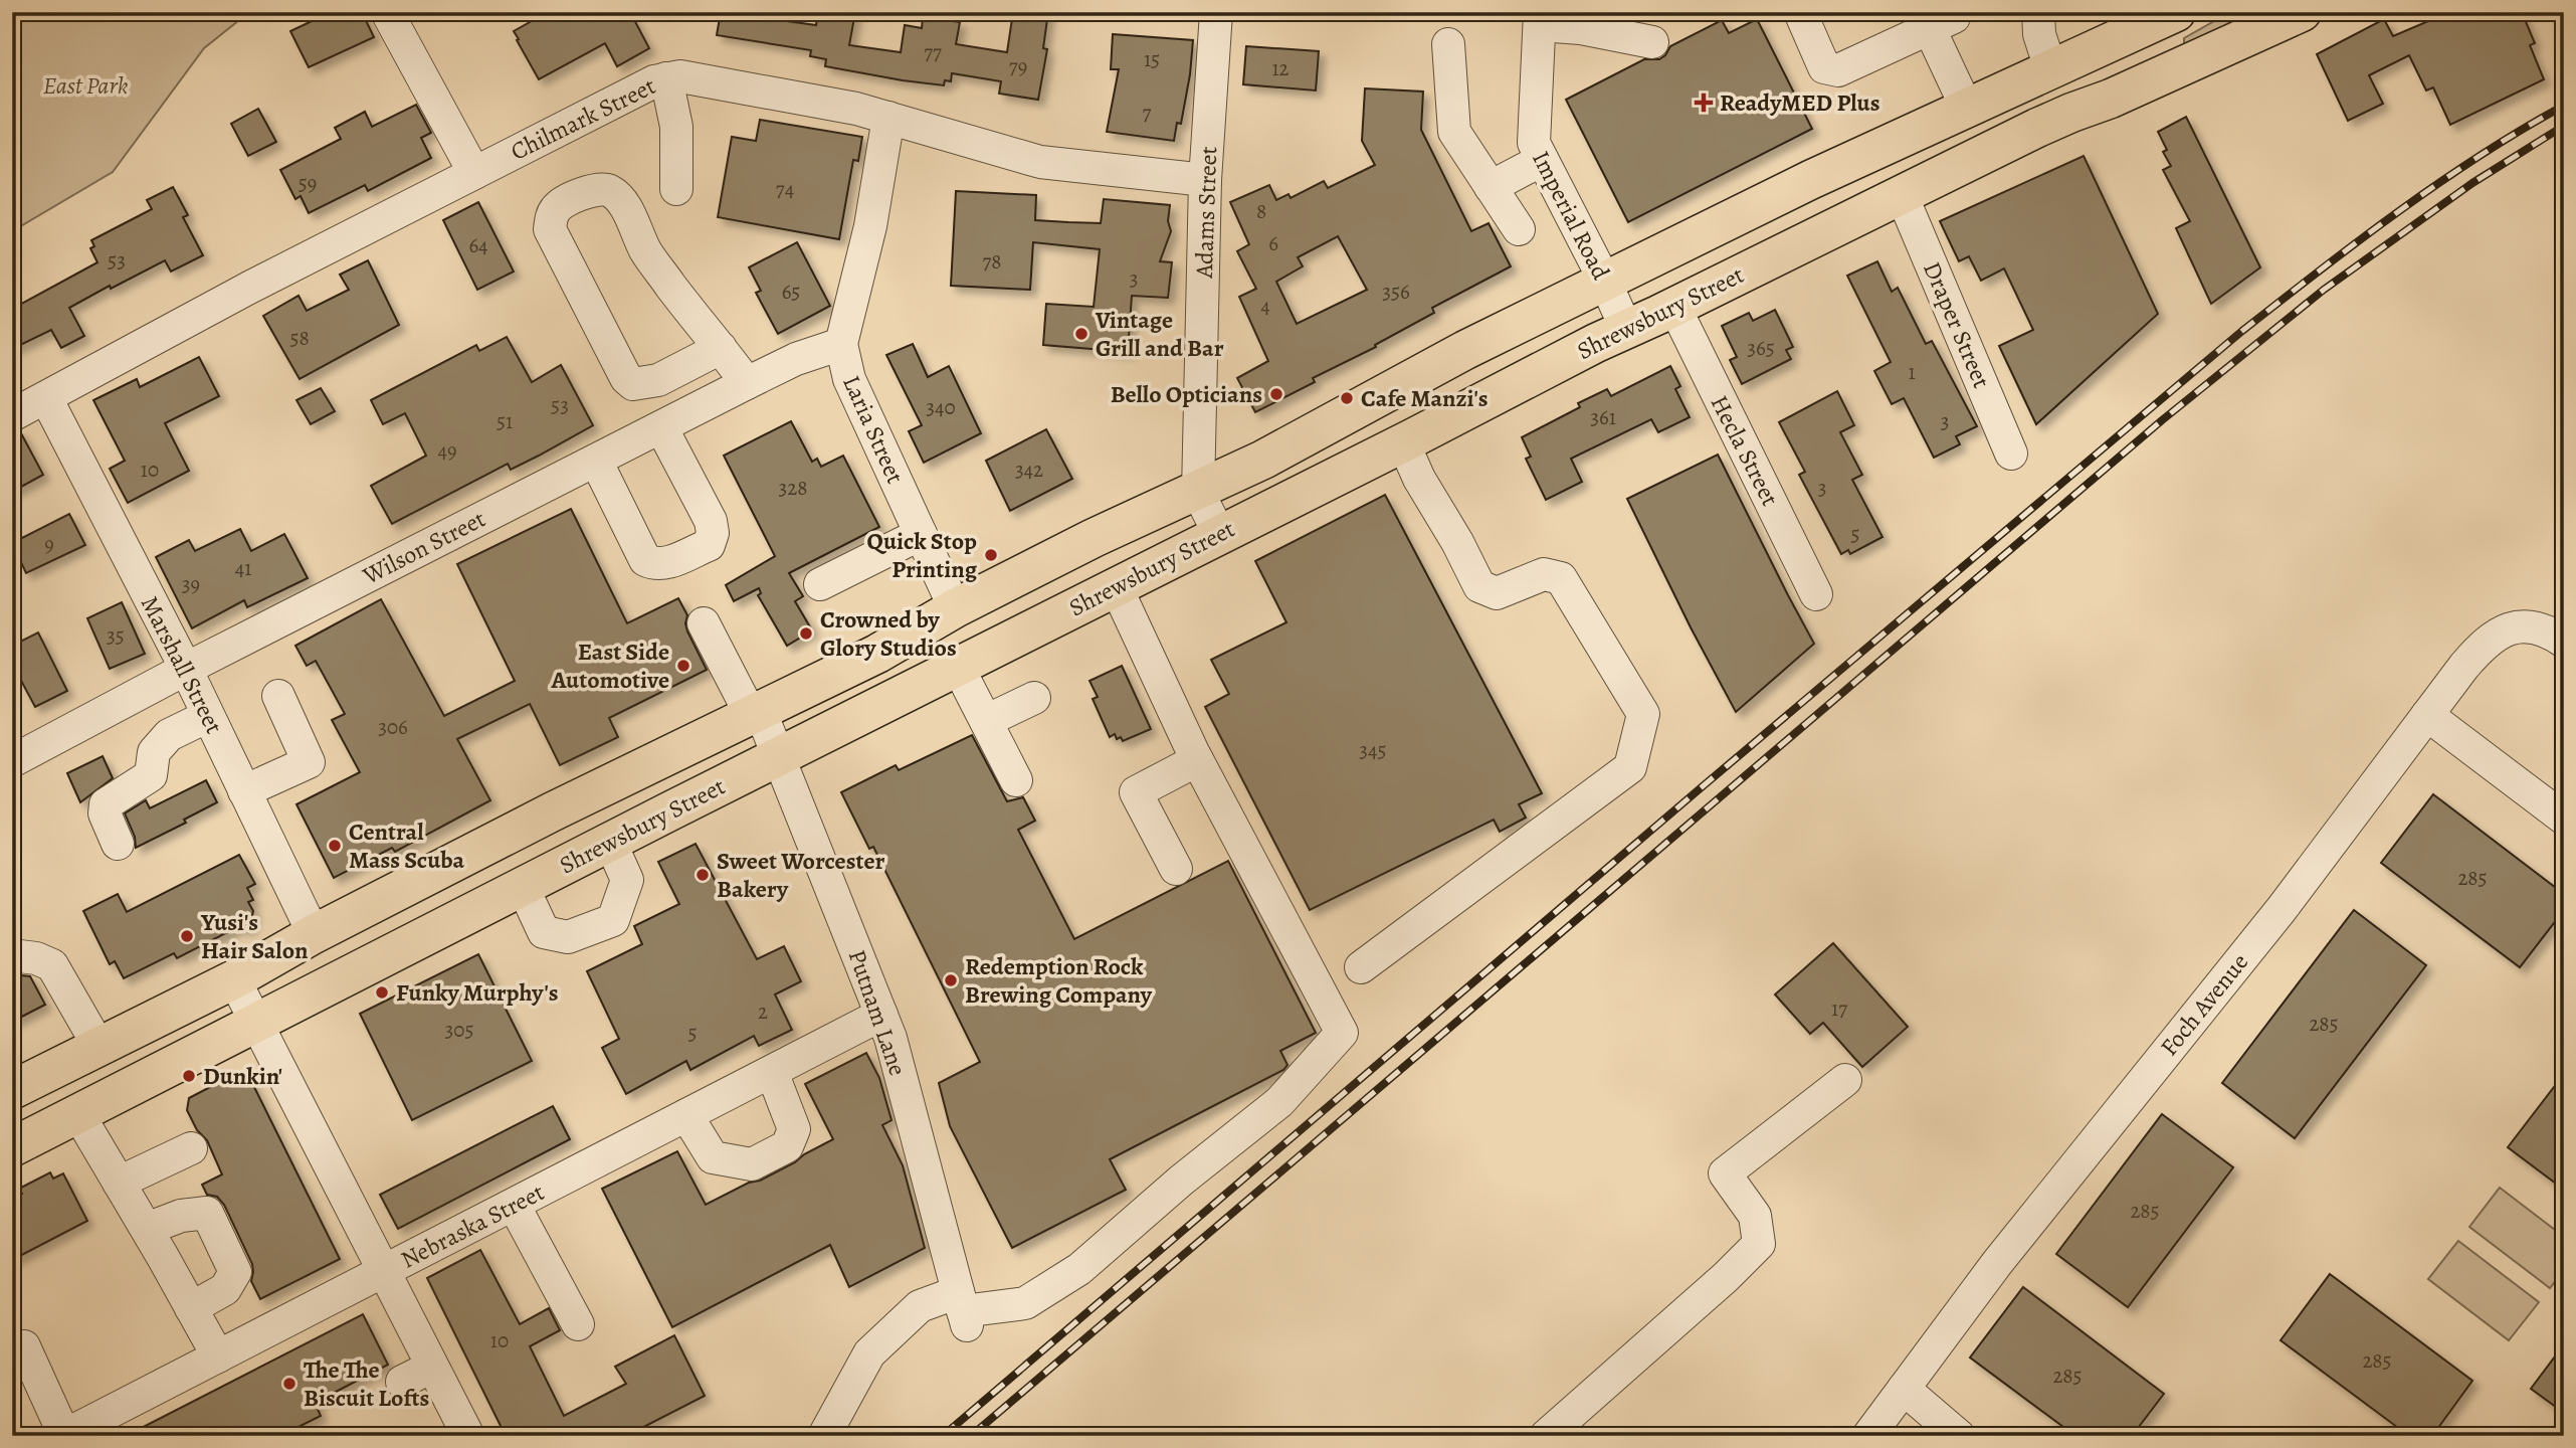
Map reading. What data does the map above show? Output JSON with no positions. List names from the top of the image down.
{
  "streets": {
    "main road": ["Shrewsbury Street"],
    "street": [
      "Chilmark Street",
      "Adams Street",
      "Imperial Road",
      "Draper Street",
      "Laria Street",
      "Hecla Street",
      "Wilson Street",
      "Marshall Street",
      "Foch Avenue",
      "Putnam Lane",
      "Nebraska Street"
    ]
  },
  "crossings": [
    ["Chilmark Street", "Adams Street"],
    ["Chilmark Street", "Laria Street"],
    ["Chilmark Street", "Marshall Street"],
    ["Adams Street", "Shrewsbury Street"],
    ["Imperial Road", "Shrewsbury Street"],
    ["Shrewsbury Street", "Draper Street"],
    ["Shrewsbury Street", "Laria Street"],
    ["Shrewsbury Street", "Hecla Street"],
    ["Shrewsbury Street", "Marshall Street"],
    ["Shrewsbury Street", "Putnam Lane"],
    ["Laria Street", "Wilson Street"],
    ["Wilson Street", "Marshall Street"],
    ["Putnam Lane", "Nebraska Street"]
  ],
  "parks": ["East Park"],
  "places": {
    "health": ["ReadyMED Plus"],
    "other": [
      "Vintage Grill and Bar",
      "Bello Opticians",
      "Cafe Manzi's",
      "Quick Stop Printing",
      "Crowned by Glory Studios",
      "East Side Automotive",
      "Central Mass Scuba",
      "Sweet Worcester Bakery",
      "Yusi's Hair Salon",
      "Redemption Rock Brewing Company",
      "Funky Murphy's",
      "Dunkin'",
      "The The Biscuit Lofts"
    ]
  },
  "house_numbers": [
    "77",
    "15",
    "79",
    "12",
    "7",
    "59",
    "74",
    "8",
    "6",
    "64",
    "53",
    "78",
    "3",
    "65",
    "356",
    "4",
    "58",
    "365",
    "1",
    "53",
    "340",
    "361",
    "51",
    "3",
    "49",
    "10",
    "342",
    "328",
    "3",
    "5",
    "9",
    "41",
    "39",
    "35",
    "306",
    "345",
    "285",
    "17",
    "2",
    "285",
    "305",
    "5",
    "285",
    "10",
    "285",
    "285"
  ]
}
